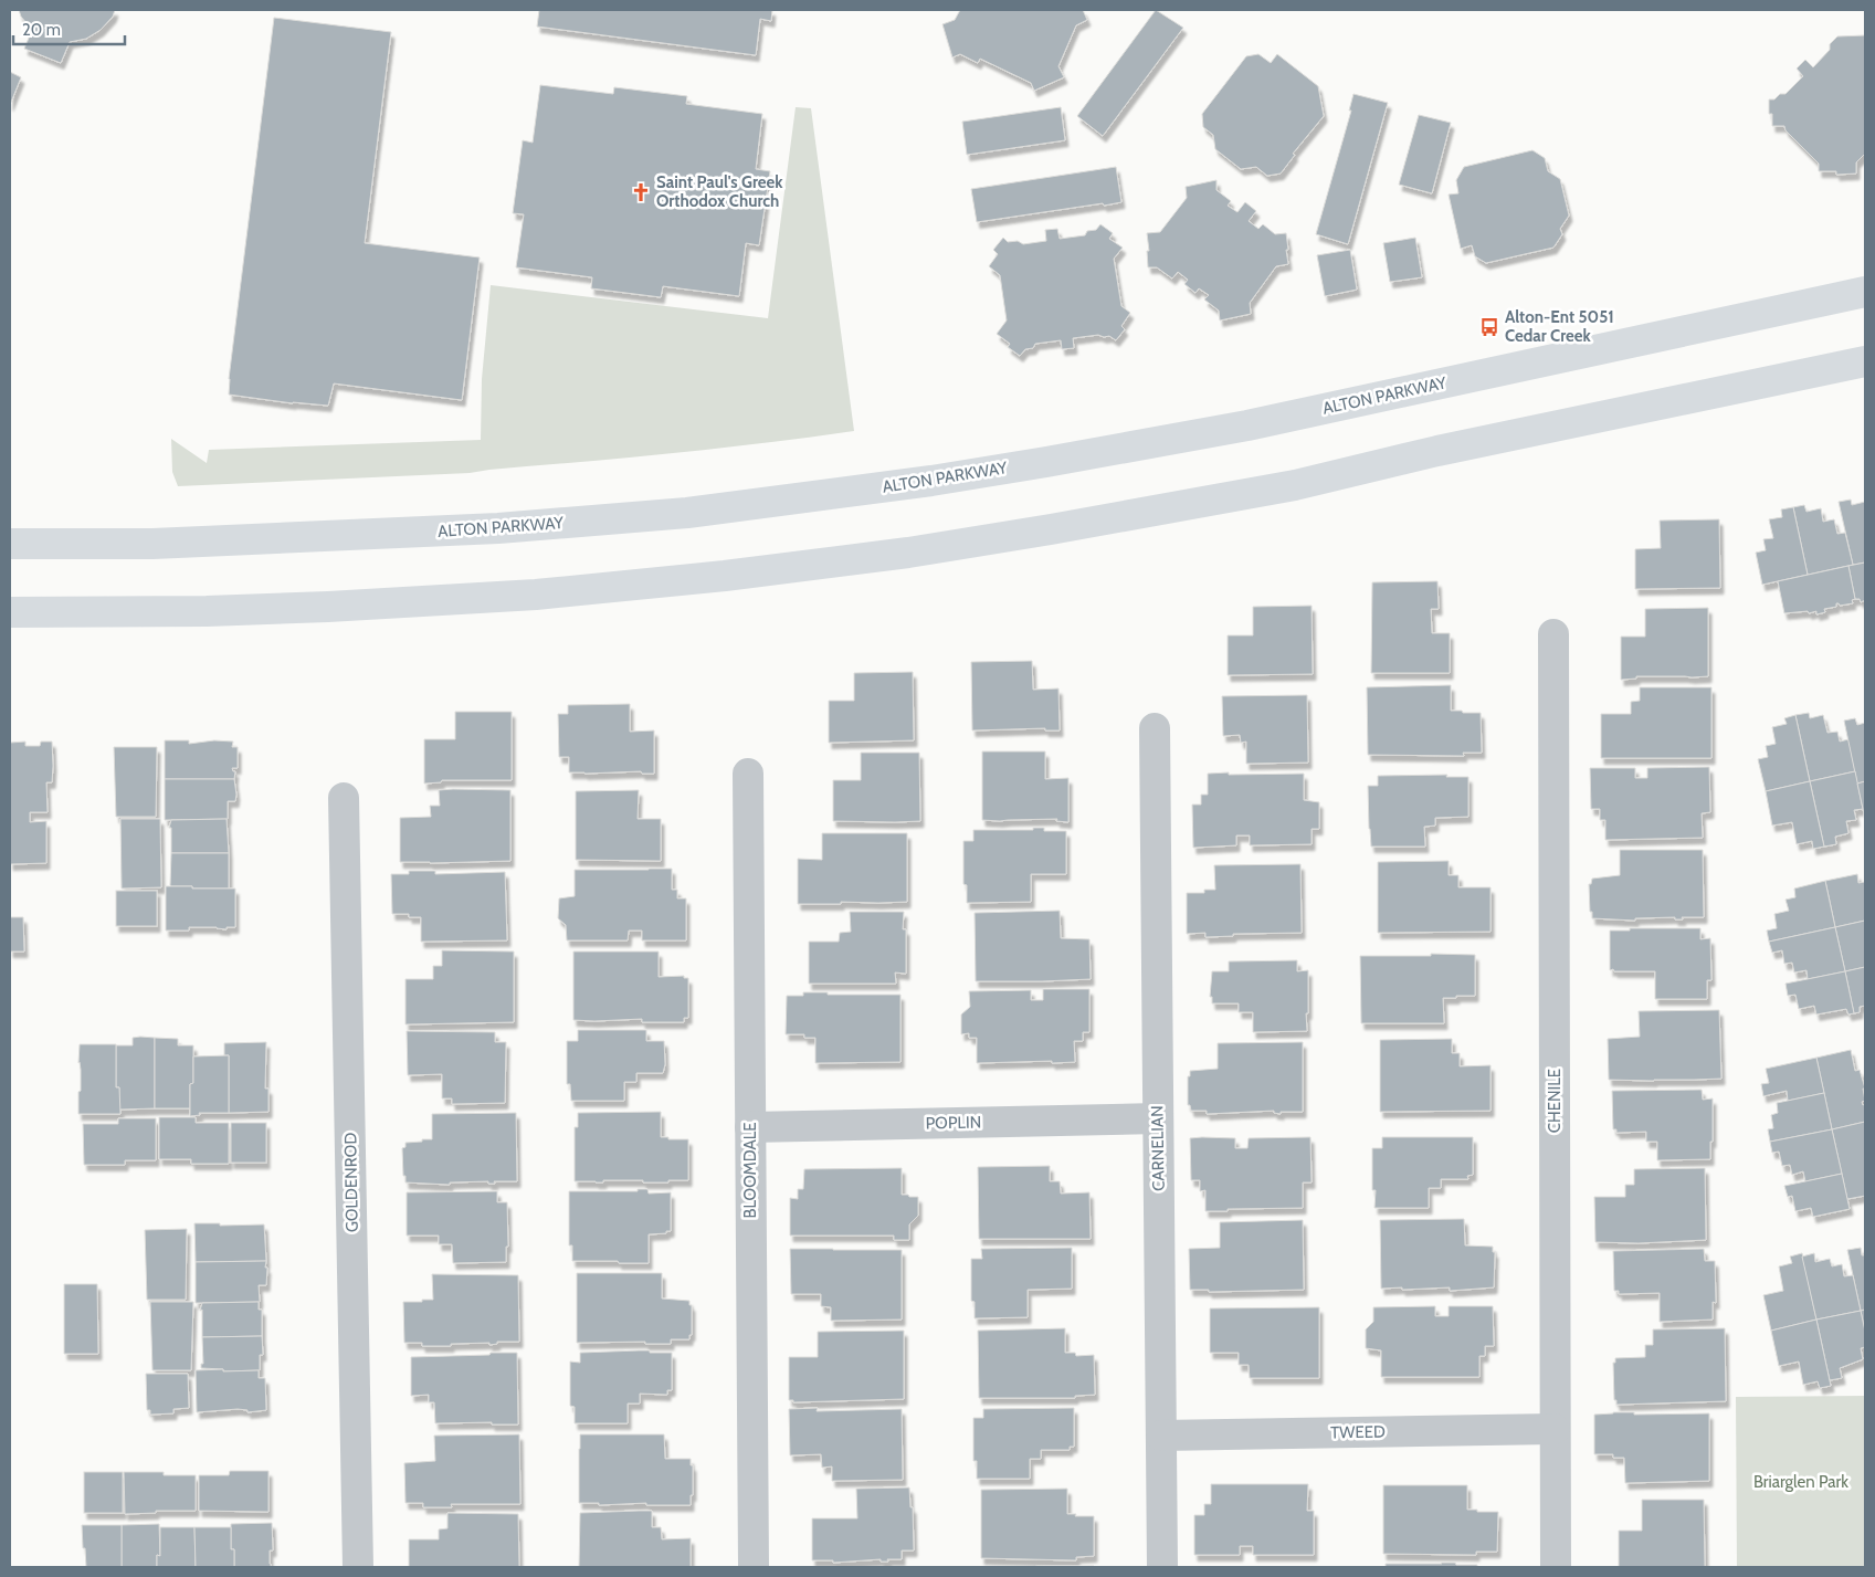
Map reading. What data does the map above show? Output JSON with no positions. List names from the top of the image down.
{
  "streets": {
    "main road": ["ALTON PARKWAY"],
    "street": [
      "CHENILE",
      "POPLIN",
      "CARNELIAN",
      "BLOOMDALE",
      "GOLDENROD",
      "TWEED"
    ]
  },
  "crossings": [
    ["CHENILE", "TWEED"],
    ["POPLIN", "CARNELIAN"],
    ["POPLIN", "BLOOMDALE"],
    ["CARNELIAN", "TWEED"]
  ],
  "parks": ["Briarglen Park"],
  "places": {
    "church": ["Saint Paul's Greek Orthodox Church"],
    "bus stop": ["Alton-Ent 5051 Cedar Creek"]
  },
  "scale_bar": "20 m"
}
